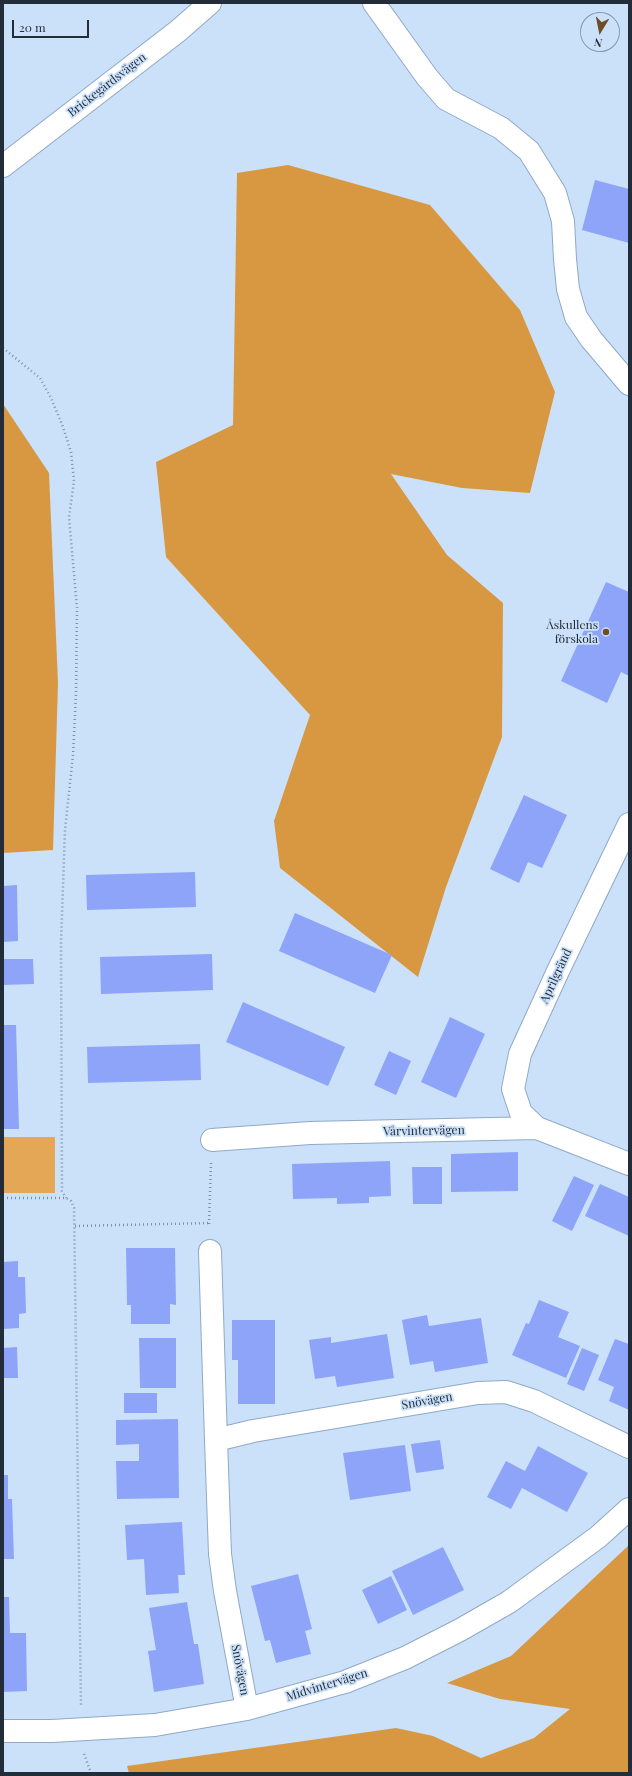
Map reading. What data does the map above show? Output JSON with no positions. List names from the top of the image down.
{
  "streets": {
    "street": [
      "Brickegårdsvägen",
      "Aprilgränd",
      "Vårvintervägen",
      "Snövägen",
      "Midvintervägen"
    ]
  },
  "crossings": [
    ["Aprilgränd", "Vårvintervägen"],
    ["Snövägen", "Midvintervägen"]
  ],
  "places": ["Åskullens förskola"],
  "scale_bar": "20 m",
  "north": "bottom"
}
